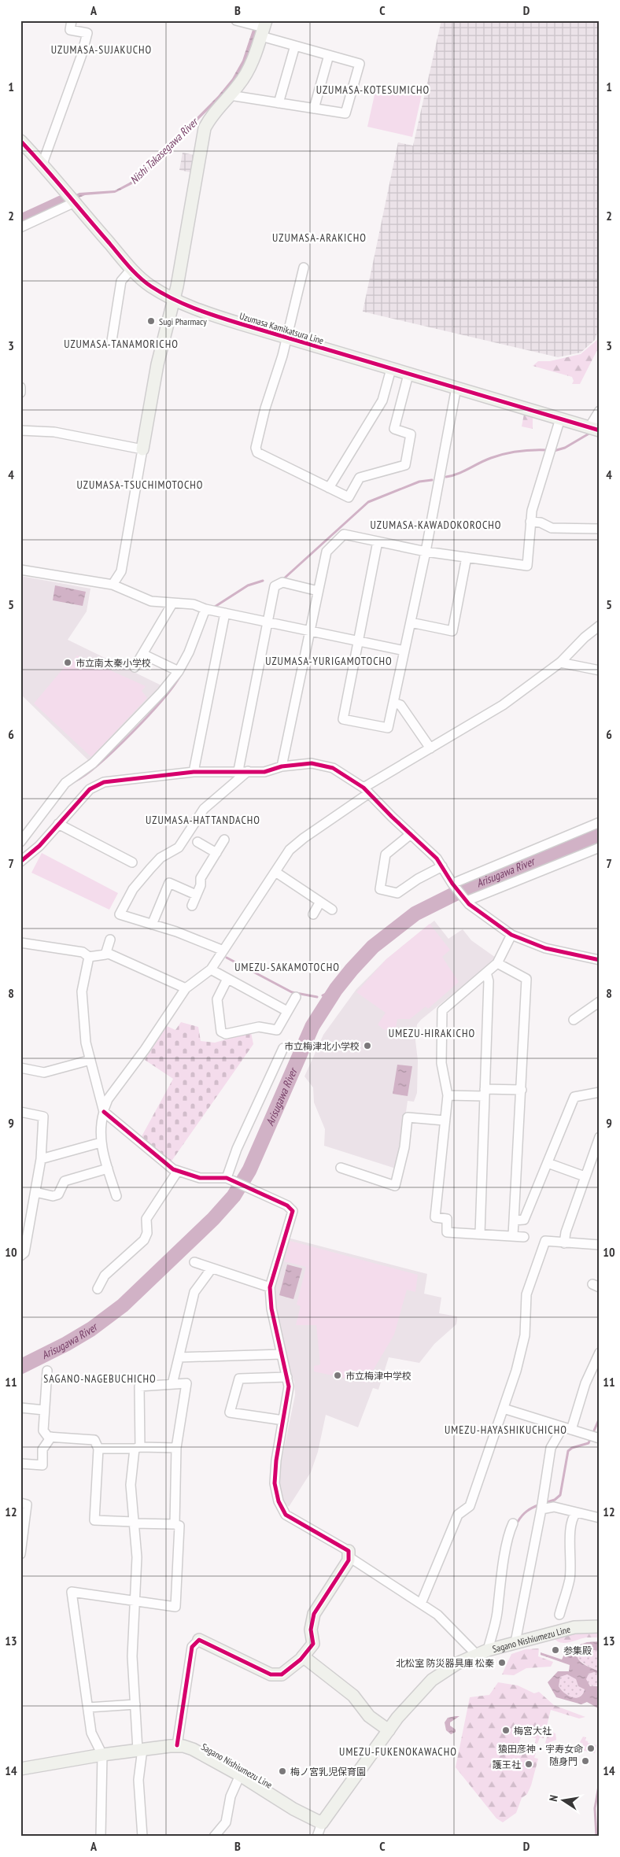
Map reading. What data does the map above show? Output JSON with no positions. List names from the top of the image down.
{
  "streets": {
    "main road": ["Uzumasa Kamikatsura Line", "Sagano Nishiumezu Line"]
  },
  "districts": [
    "UZUMASA-SUJAKUCHO",
    "UZUMASA-KOTESUMICHO",
    "UZUMASA-ARAKICHO",
    "UZUMASA-TANAMORICHO",
    "UZUMASA-TSUCHIMOTOCHO",
    "UZUMASA-KAWADOKOROCHO",
    "UZUMASA-YURIGAMOTOCHO",
    "UZUMASA-HATTANDACHO",
    "UMEZU-SAKAMOTOCHO",
    "UMEZU-HIRAKICHO",
    "SAGANO-NAGEBUCHICHO",
    "UMEZU-HAYASHIKUCHICHO",
    "UMEZU-FUKENOKAWACHO"
  ],
  "water": ["Nishi Takasegawa River", "Arisugawa River"],
  "places": [
    "Sugi Pharmacy",
    "市立南太秦小学校",
    "市立梅津北小学校",
    "市立梅津中学校",
    "参集殿",
    "北松室 防災器具庫 松秦",
    "梅宮大社",
    "猿田彦神・宇寿女命",
    "随身門",
    "護王社",
    "梅ノ宮乳児保育園"
  ],
  "north": "left",
  "grid": {
    "columns": [
      "A",
      "B",
      "C",
      "D"
    ],
    "rows": [
      "1",
      "2",
      "3",
      "4",
      "5",
      "6",
      "7",
      "8",
      "9",
      "10",
      "11",
      "12",
      "13",
      "14"
    ]
  }
}
